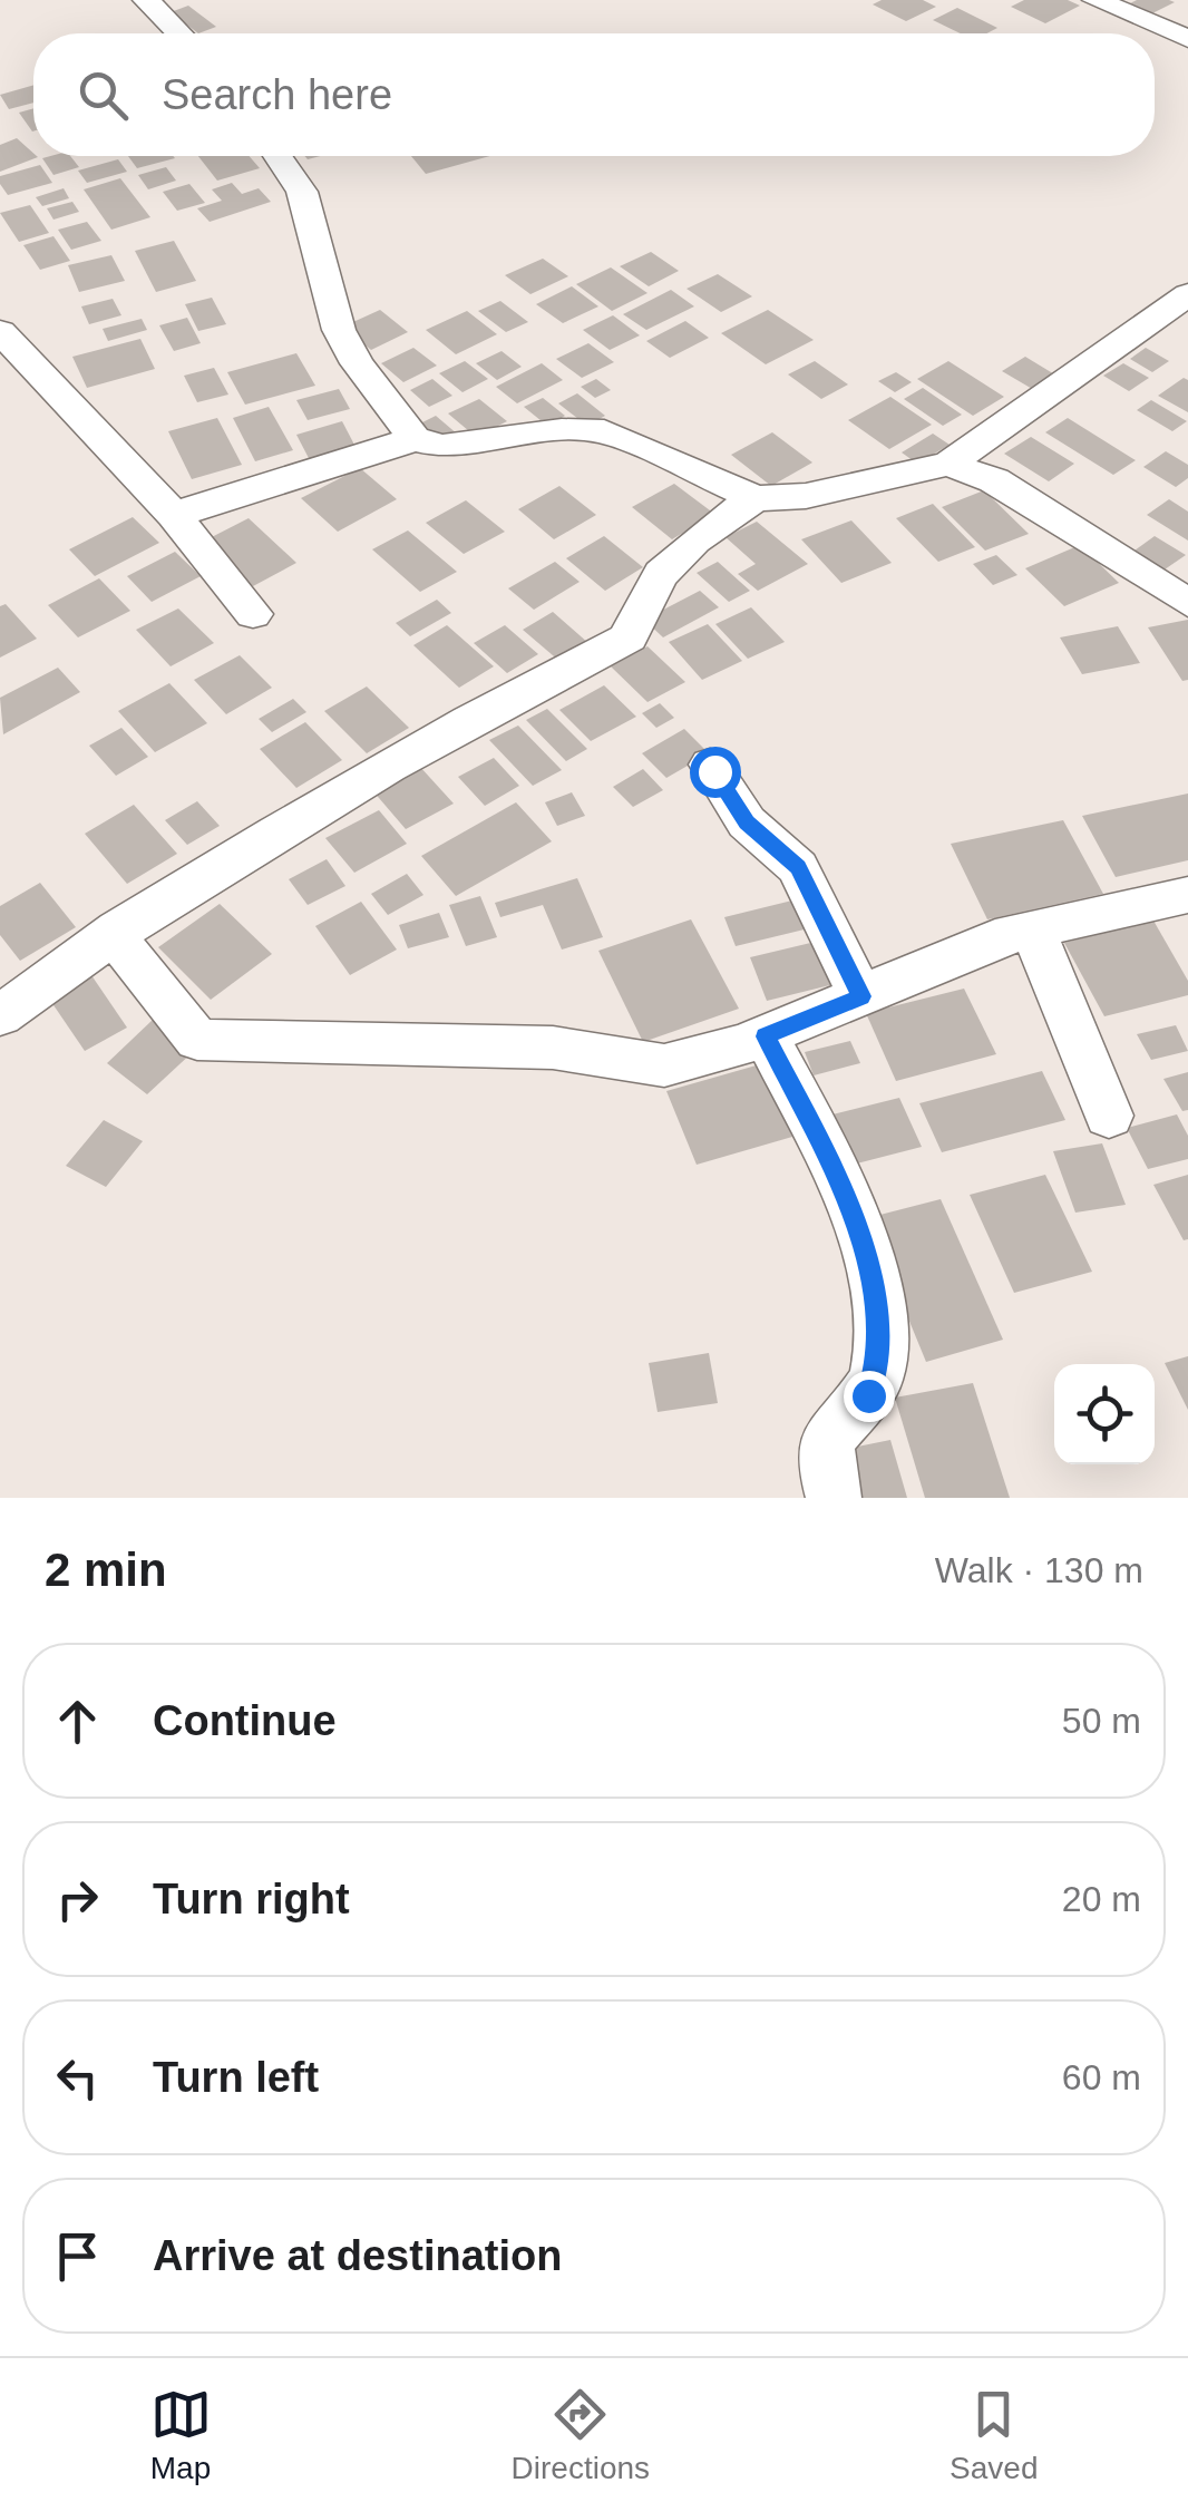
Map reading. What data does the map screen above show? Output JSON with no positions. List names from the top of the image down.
{
  "page": {
    "search": "Search here",
    "heading": ["2 min", "Walk · 130 m"],
    "list": [
      ["Continue", "50 m"],
      ["Turn right", "20 m"],
      ["Turn left", "60 m"],
      "Arrive at destination"
    ],
    "nav": ["Map", "Directions", "Saved"]
  }
}
